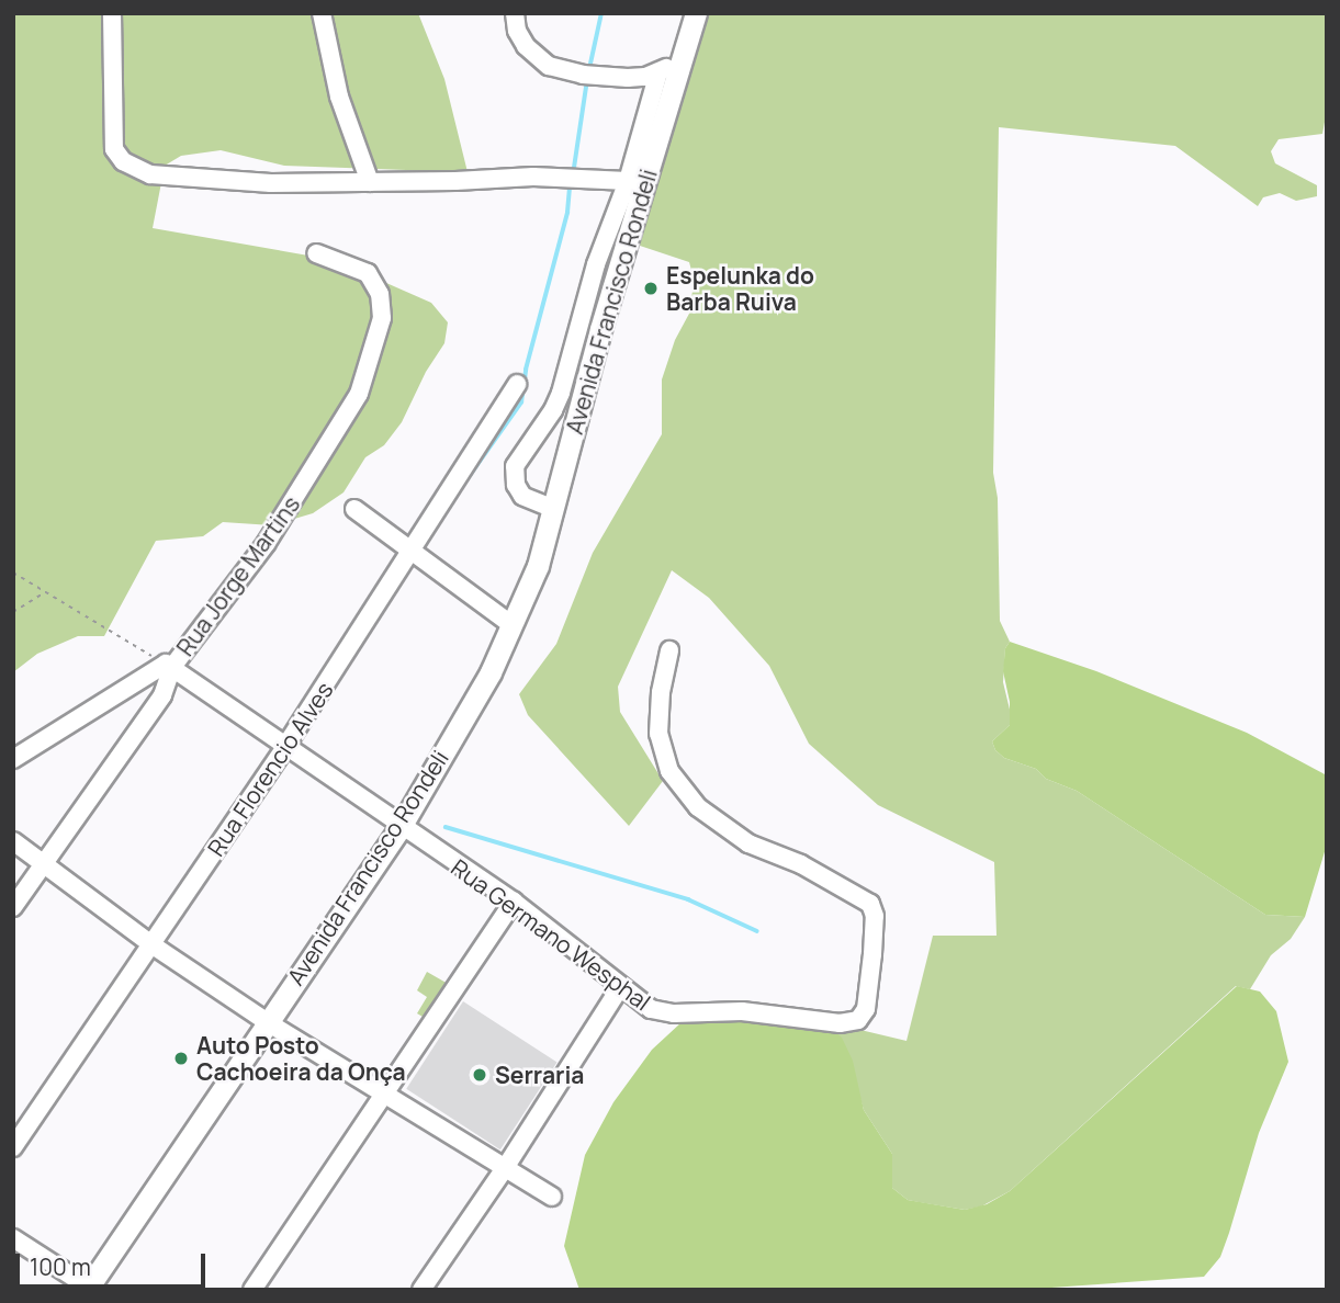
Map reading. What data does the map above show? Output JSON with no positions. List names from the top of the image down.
{
  "streets": {
    "main road": ["Avenida Francisco Rondeli"],
    "street": ["Rua Jorge Martins", "Rua Florencio Alves", "Rua Germano Wesphal"]
  },
  "crossings": [
    ["Avenida Francisco Rondeli", "Rua Germano Wesphal"],
    ["Rua Jorge Martins", "Rua Germano Wesphal"],
    ["Rua Florencio Alves", "Rua Germano Wesphal"]
  ],
  "places": ["Espelunka do Barba Ruiva", "Auto Posto Cachoeira da Onça", "Serraria"],
  "scale_bar": "100 m"
}
